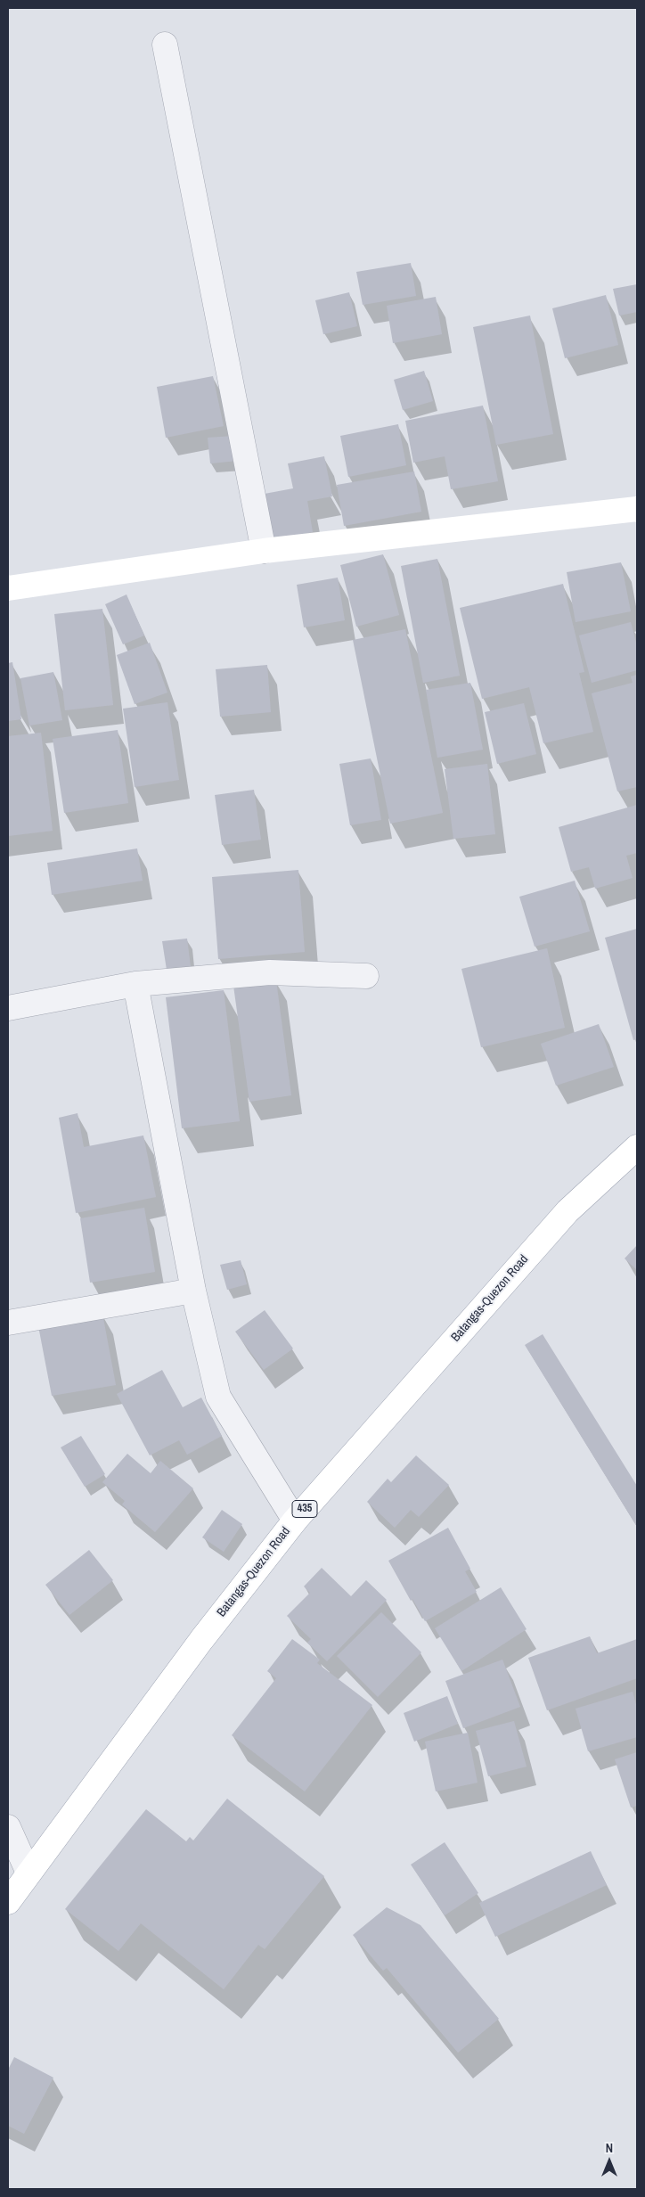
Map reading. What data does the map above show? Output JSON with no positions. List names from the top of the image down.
{
  "streets": {
    "main road": ["Batangas-Quezon Road", "435"]
  },
  "north": "top"
}
